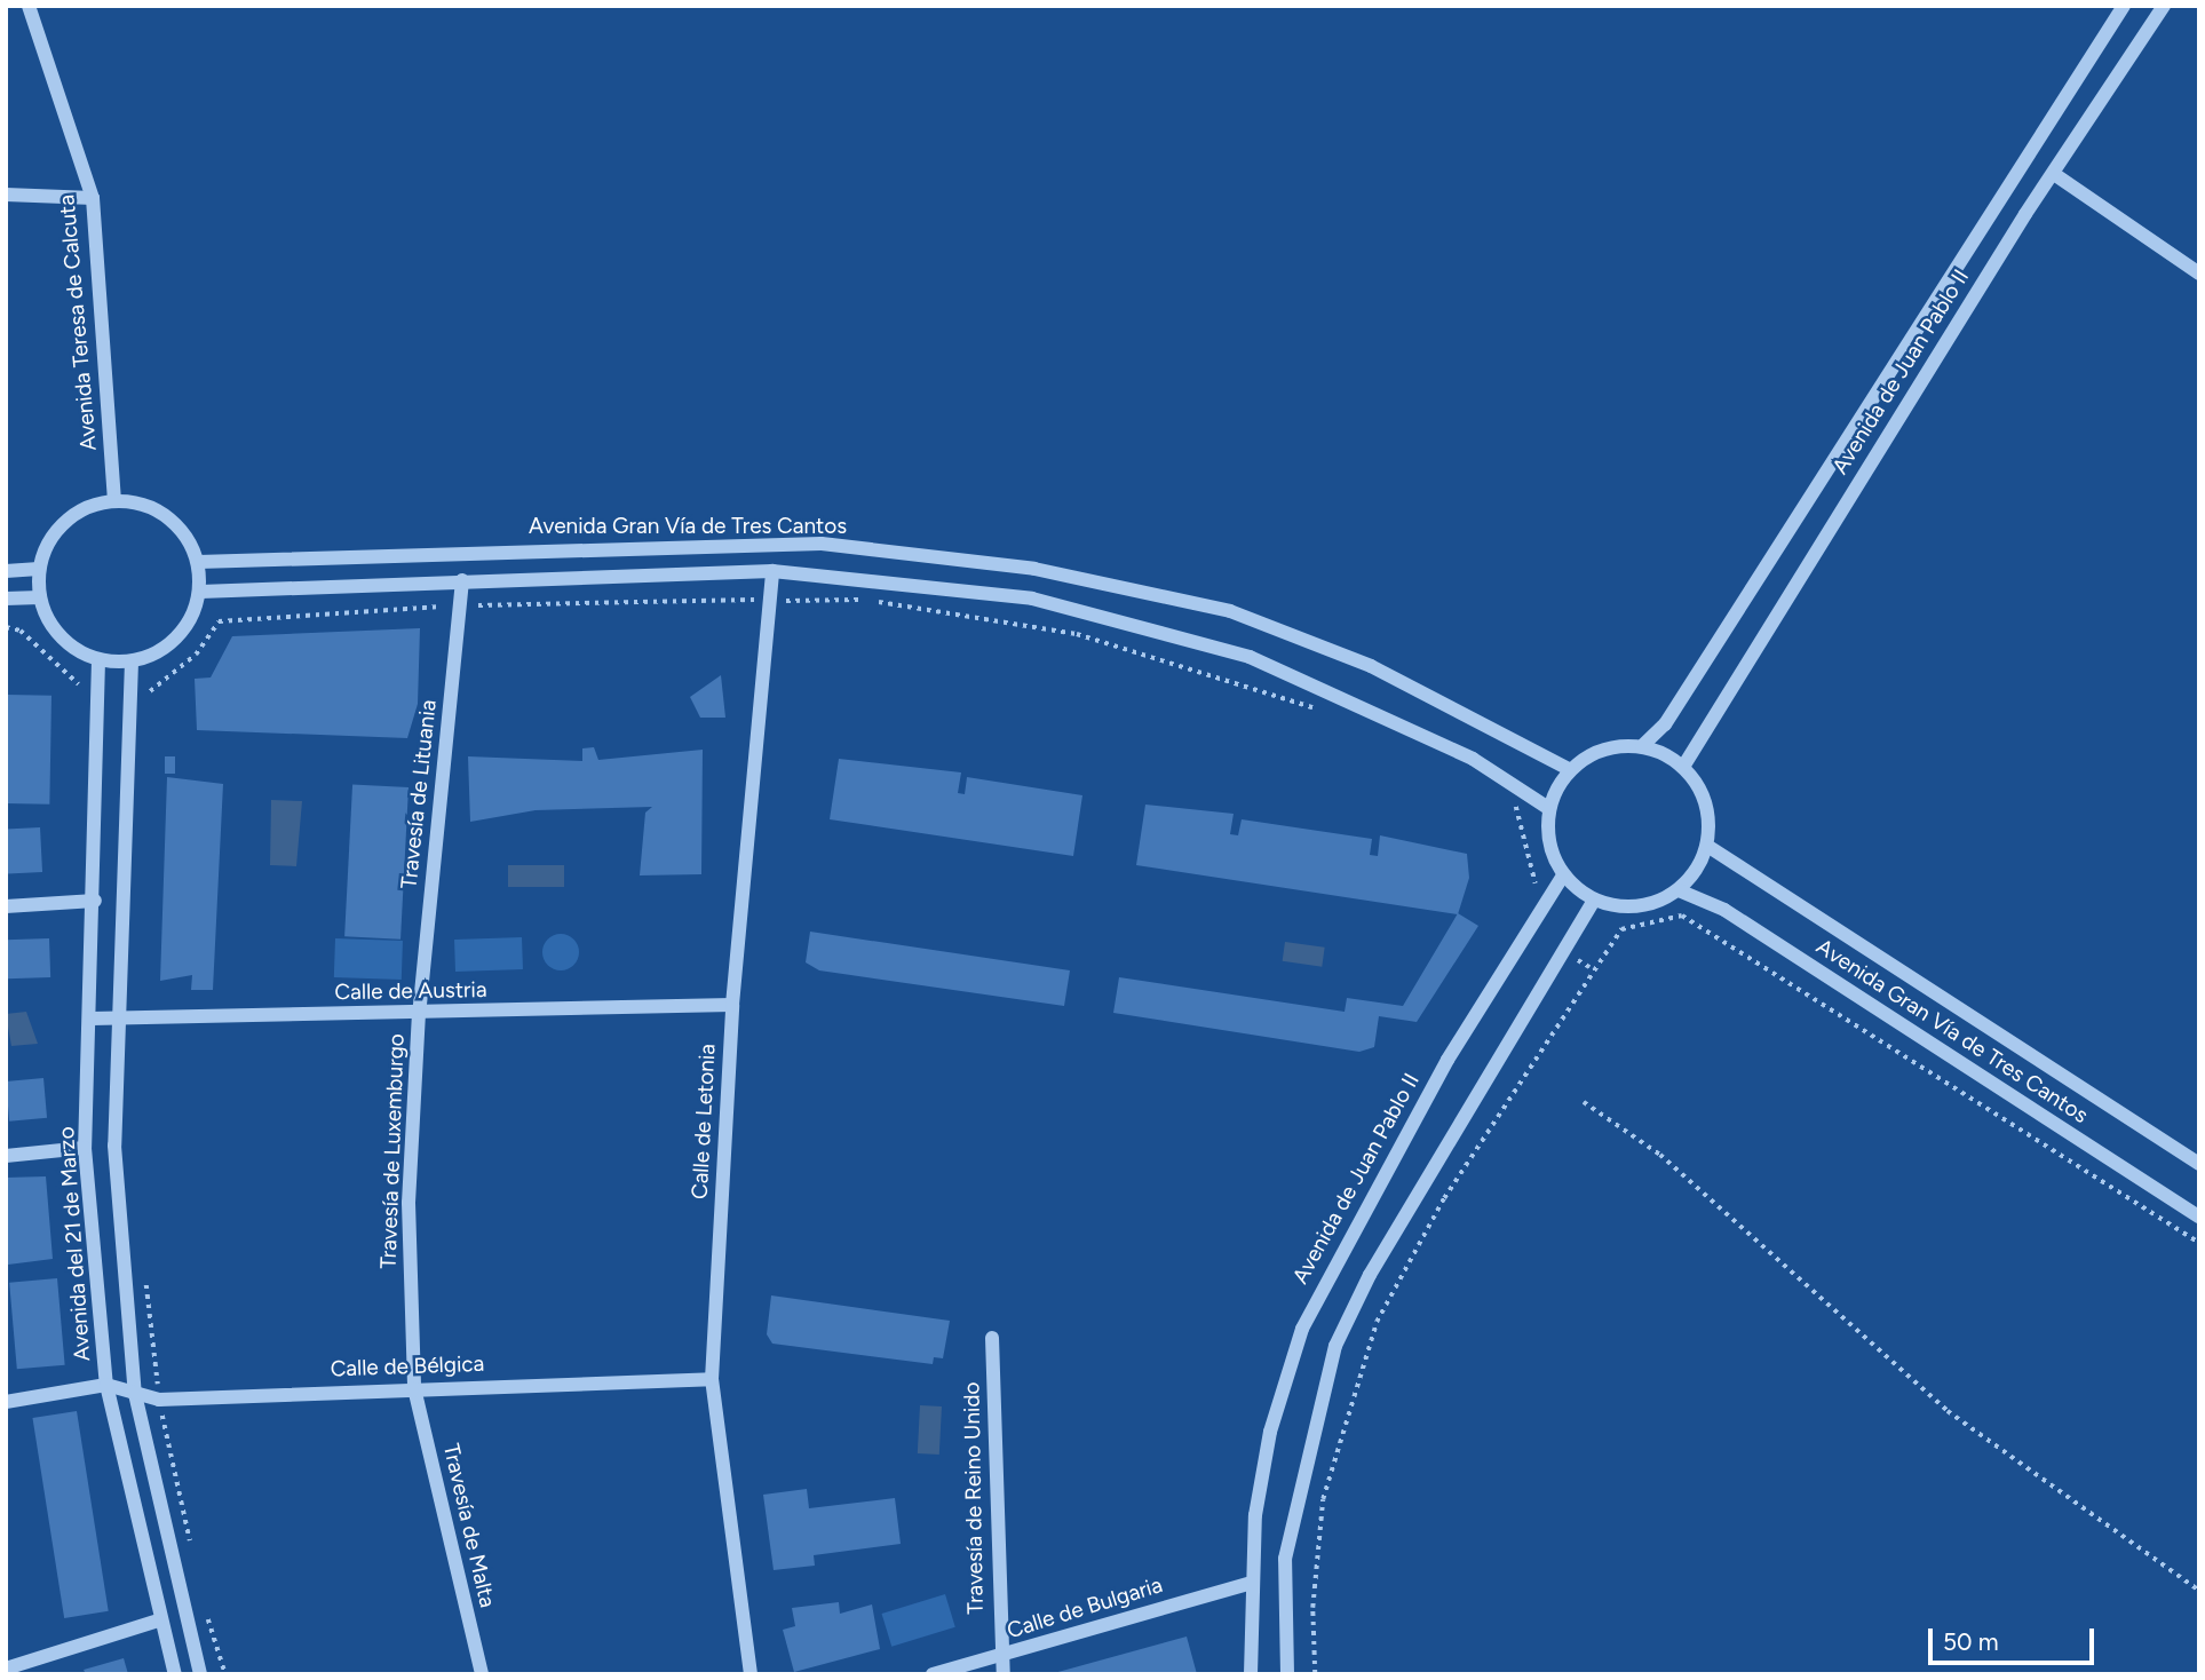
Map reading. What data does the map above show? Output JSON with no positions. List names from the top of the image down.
{
  "streets": {
    "street": [
      "Avenida Teresa de Calcuta",
      "Avenida de Juan Pablo II",
      "Avenida Gran Vía de Tres Cantos",
      "Travesía de Lituania",
      "Calle de Austria",
      "Calle de Letonia",
      "Travesía de Luxemburgo",
      "Avenida del 21 de Marzo",
      "Calle de Bélgica",
      "Travesía de Reino Unido",
      "Travesía de Malta",
      "Calle de Bulgaria"
    ]
  },
  "crossings": [
    ["Avenida Teresa de Calcuta", "Avenida Gran Vía de Tres Cantos"],
    ["Avenida Teresa de Calcuta", "Avenida del 21 de Marzo"],
    ["Avenida de Juan Pablo II", "Avenida Gran Vía de Tres Cantos"],
    ["Avenida de Juan Pablo II", "Calle de Bulgaria"],
    ["Avenida Gran Vía de Tres Cantos", "Travesía de Lituania"],
    ["Avenida Gran Vía de Tres Cantos", "Calle de Letonia"],
    ["Avenida Gran Vía de Tres Cantos", "Avenida del 21 de Marzo"],
    ["Travesía de Lituania", "Calle de Austria"],
    ["Travesía de Lituania", "Travesía de Luxemburgo"],
    ["Calle de Austria", "Calle de Letonia"],
    ["Calle de Austria", "Travesía de Luxemburgo"],
    ["Calle de Austria", "Avenida del 21 de Marzo"],
    ["Calle de Letonia", "Calle de Bélgica"],
    ["Travesía de Luxemburgo", "Calle de Bélgica"],
    ["Travesía de Luxemburgo", "Travesía de Malta"],
    ["Avenida del 21 de Marzo", "Calle de Bélgica"],
    ["Calle de Bélgica", "Travesía de Malta"],
    ["Travesía de Reino Unido", "Calle de Bulgaria"]
  ],
  "scale_bar": "50 m"
}
